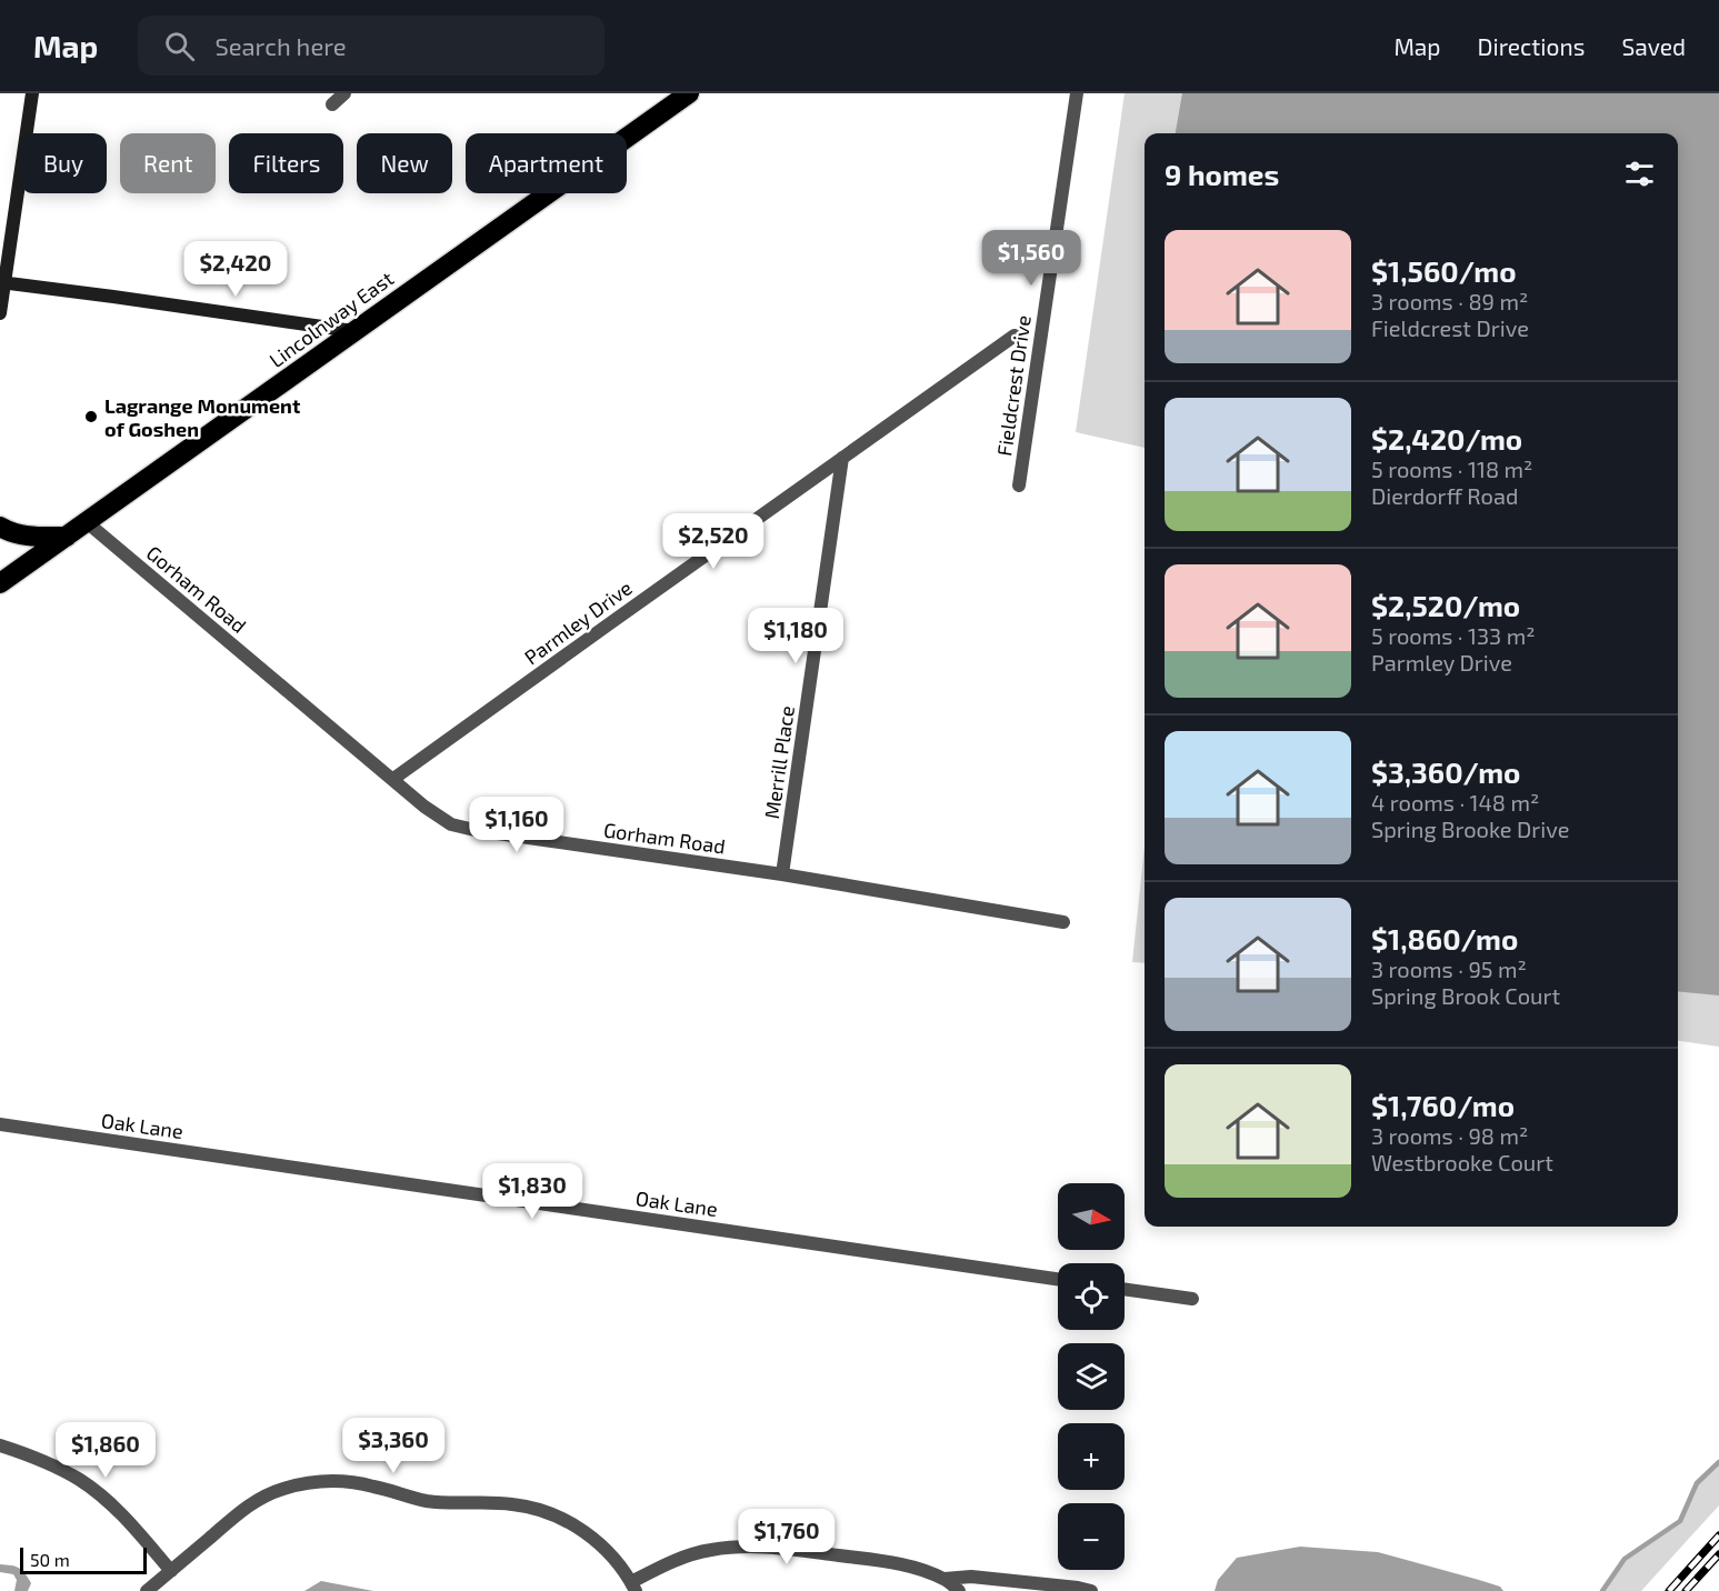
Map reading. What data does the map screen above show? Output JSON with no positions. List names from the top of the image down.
{
  "streets": {
    "highway": ["Lincolnway East"],
    "street": [
      "Fieldcrest Drive",
      "Gorham Road",
      "Parmley Drive",
      "Merrill Place",
      "Oak Lane"
    ]
  },
  "crossings": [
    ["Lincolnway East", "Gorham Road"],
    ["Gorham Road", "Parmley Drive"],
    ["Gorham Road", "Merrill Place"],
    ["Parmley Drive", "Merrill Place"]
  ],
  "places": ["Lagrange Monument of Goshen"],
  "scale_bar": "50 m",
  "north": "right",
  "page": {
    "header": "Map",
    "search": "Search here",
    "nav": ["Map", "Directions", "Saved"],
    "chip": [
      "Buy",
      "Rent",
      "Filters",
      "New",
      "Apartment"
    ],
    "heading": "9 homes",
    "list": [
      {
        "name": "$1,560/mo",
        "note": "3 rooms · 89 m² · Fieldcrest Drive"
      },
      {
        "name": "$2,420/mo",
        "note": "5 rooms · 118 m² · Dierdorff Road"
      },
      {
        "name": "$2,520/mo",
        "note": "5 rooms · 133 m² · Parmley Drive"
      },
      {
        "name": "$3,360/mo",
        "note": "4 rooms · 148 m² · Spring Brooke Drive"
      },
      {
        "name": "$1,860/mo",
        "note": "3 rooms · 95 m² · Spring Brook Court"
      },
      {
        "name": "$1,760/mo",
        "note": "3 rooms · 98 m² · Westbrooke Court"
      }
    ],
    "price": [
      "$1,560",
      "$2,420",
      "$2,520",
      "$1,180",
      "$1,160",
      "$1,830",
      "$3,360",
      "$1,860",
      "$1,760"
    ],
    "map_buttons": ["+", "−"],
    "scale": "50 m"
  }
}
